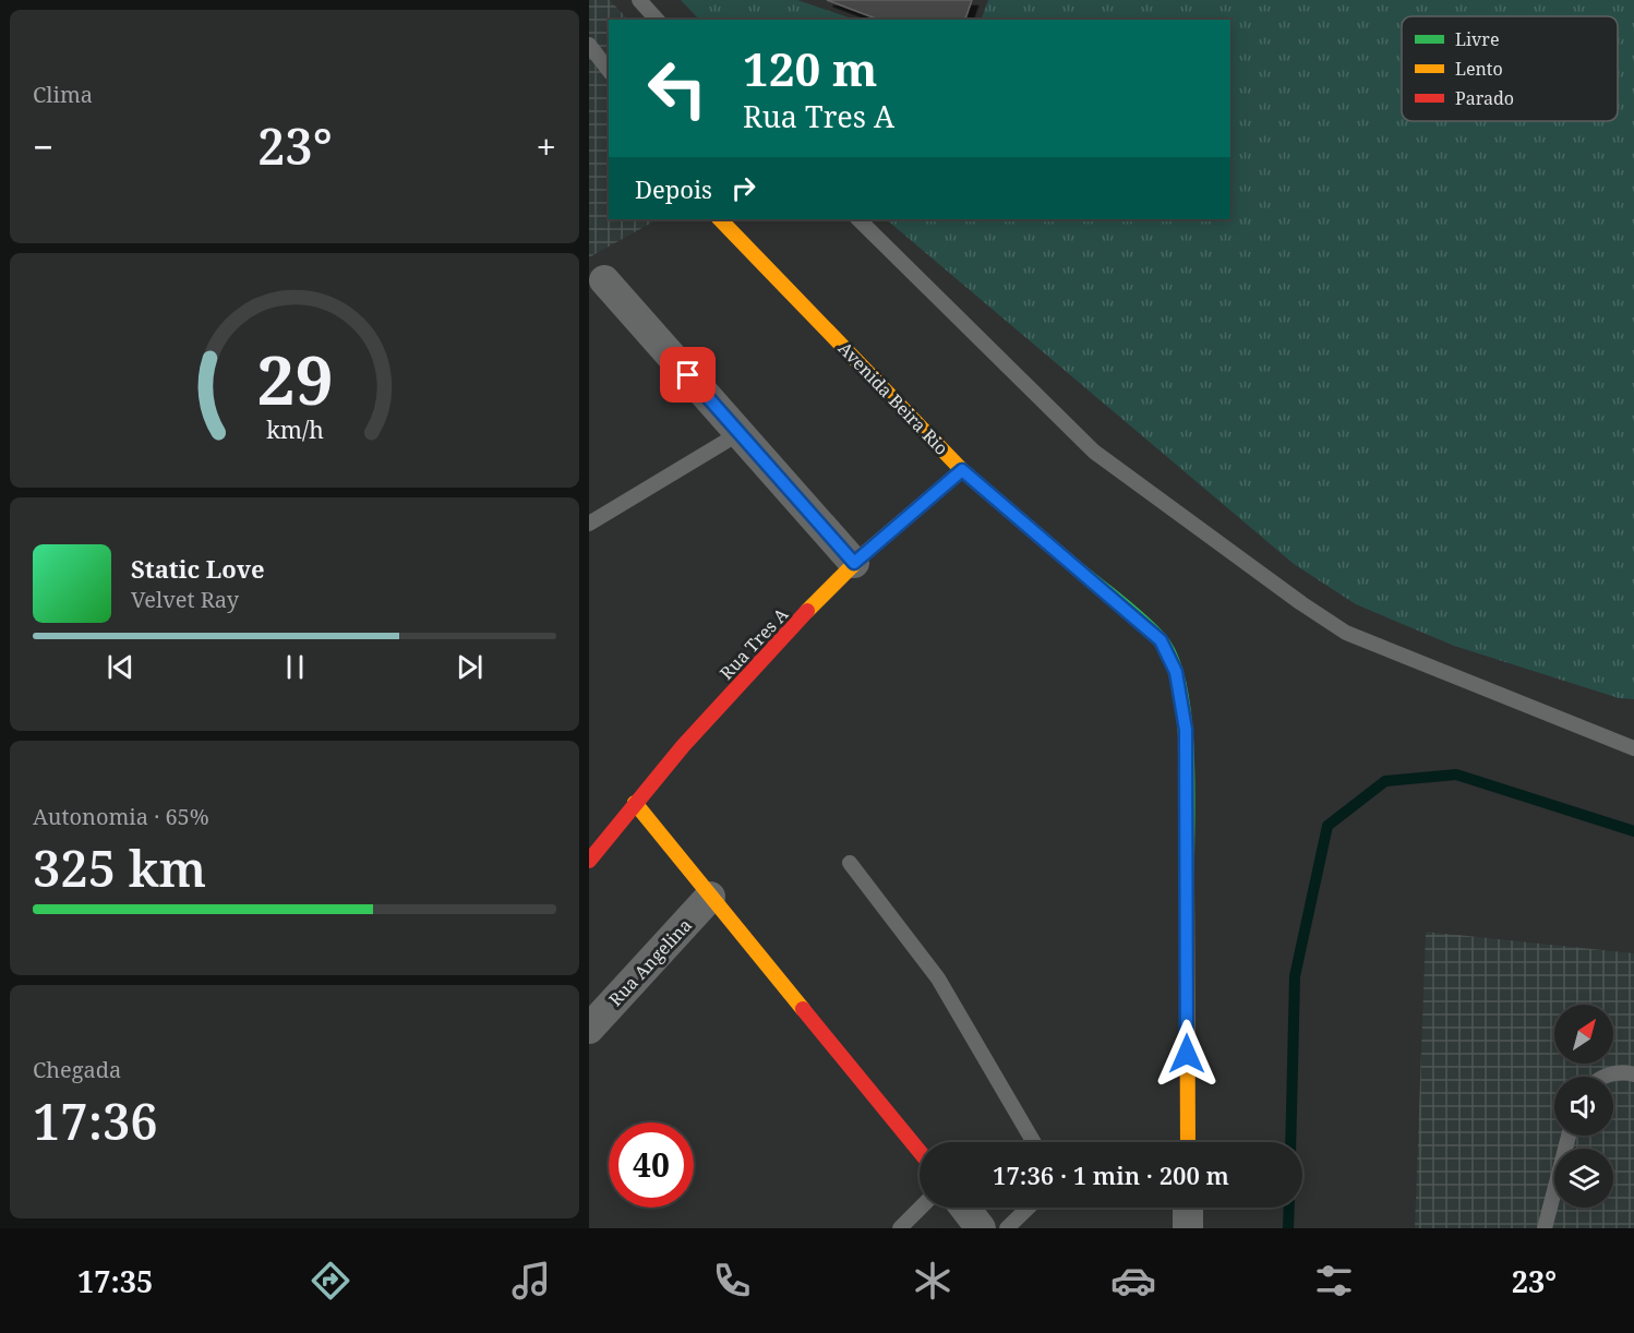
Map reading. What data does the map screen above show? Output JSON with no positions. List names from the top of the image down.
{
  "streets": {
    "street": ["Avenida Beira Rio", "Rua Tres A", "Rua Angelina"]
  },
  "crossings": [
    ["Avenida Beira Rio", "Rua Tres A"]
  ],
  "legend": ["Livre", "Lento", "Parado"],
  "north": "top right",
  "page": {
    "tile": [
      "Clima",
      ["Autonomia · 65%", "325 km"],
      ["Chegada", "17:36"]
    ],
    "turn": ["120 m", "Rua Tres A"],
    "heat": ["−", "23°", "+"],
    "then": "Depois",
    "song": ["Static Love", "Velvet Ray"],
    "limit": "40",
    "trip": "17:36 · 1 min · 200 m",
    "tabs": ["17:35", "23°"],
    "gauge": ["29", "km/h"]
  }
}
